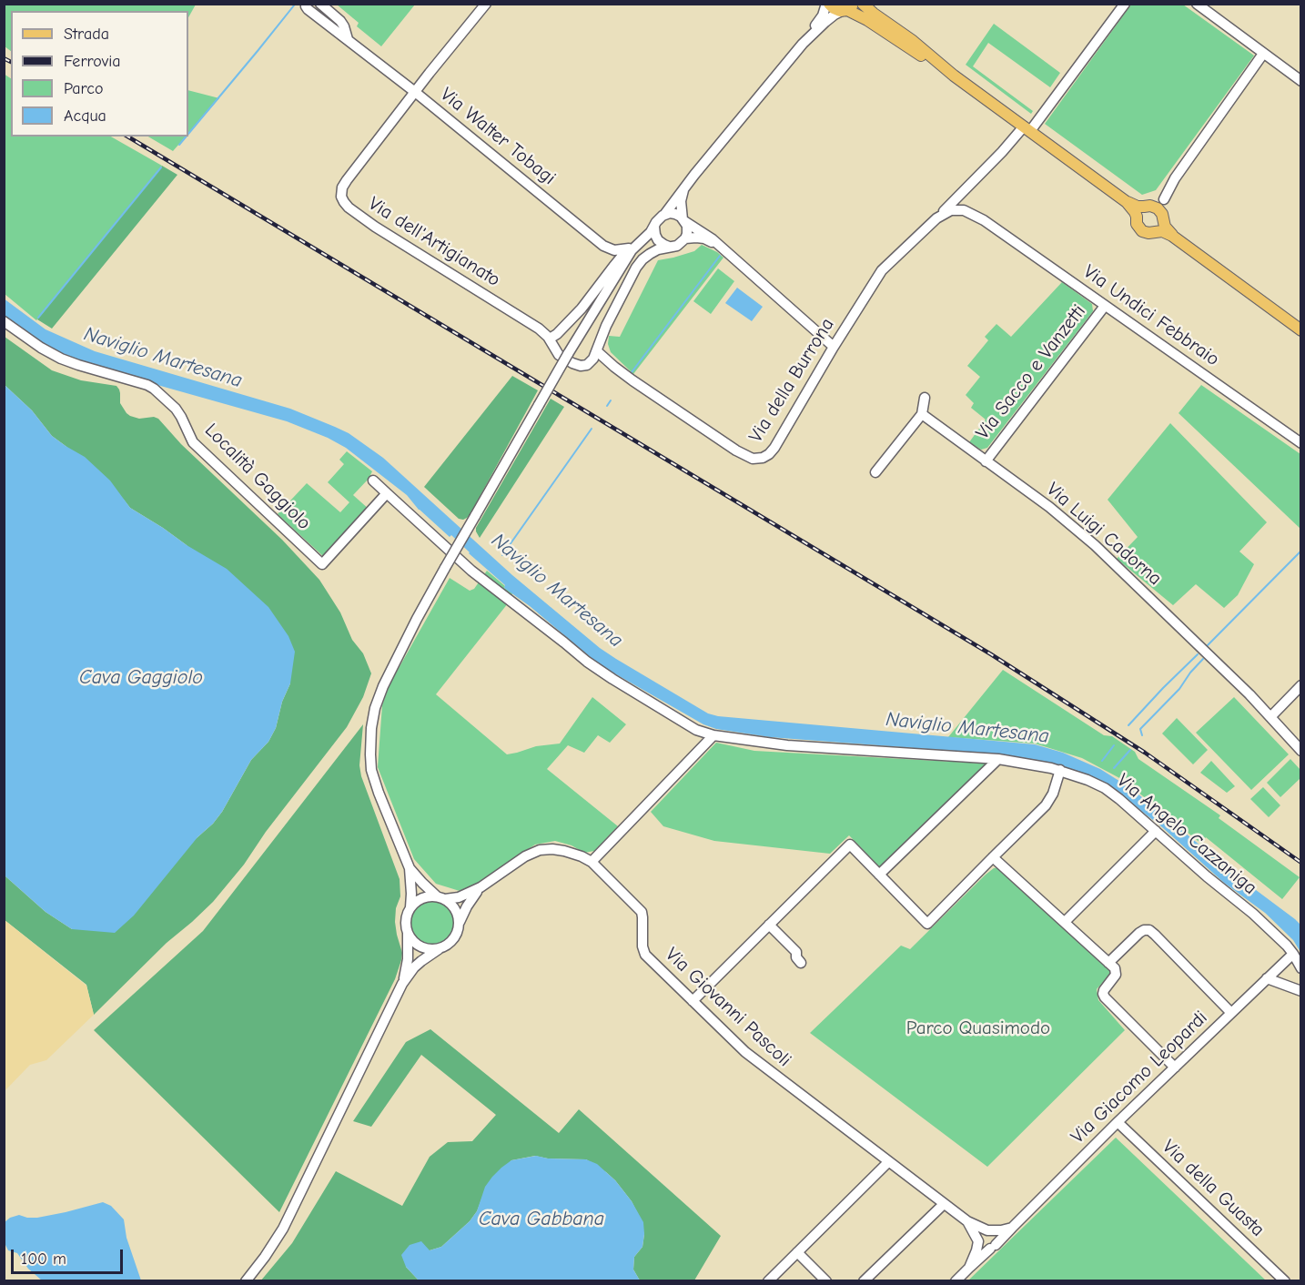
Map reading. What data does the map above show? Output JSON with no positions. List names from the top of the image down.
{
  "streets": {
    "street": [
      "Via Walter Tobagi",
      "Via dell'Artigianato",
      "Via Undici Febbraio",
      "Via Sacco e Vanzetti",
      "Via della Burrona",
      "Località Gaggiolo",
      "Via Luigi Cadorna",
      "Via Angelo Cazzaniga",
      "Via Giovanni Pascoli",
      "Via Giacomo Leopardi",
      "Via della Guasta"
    ]
  },
  "crossings": [
    ["Via Walter Tobagi", "Via dell'Artigianato"],
    ["Via dell'Artigianato", "Via della Burrona"],
    ["Via Undici Febbraio", "Via Sacco e Vanzetti"],
    ["Via Undici Febbraio", "Via della Burrona"],
    ["Via Sacco e Vanzetti", "Via Luigi Cadorna"],
    ["Località Gaggiolo", "Via Angelo Cazzaniga"],
    ["Via Angelo Cazzaniga", "Via Giacomo Leopardi"],
    ["Via Giovanni Pascoli", "Via Giacomo Leopardi"],
    ["Via Giacomo Leopardi", "Via della Guasta"]
  ],
  "water": ["Naviglio Martesana", "Cava Gaggiolo", "Cava Gabbana"],
  "parks": ["Parco Quasimodo"],
  "legend": [
    "Strada",
    "Ferrovia",
    "Parco",
    "Acqua"
  ],
  "scale_bar": "100 m"
}
